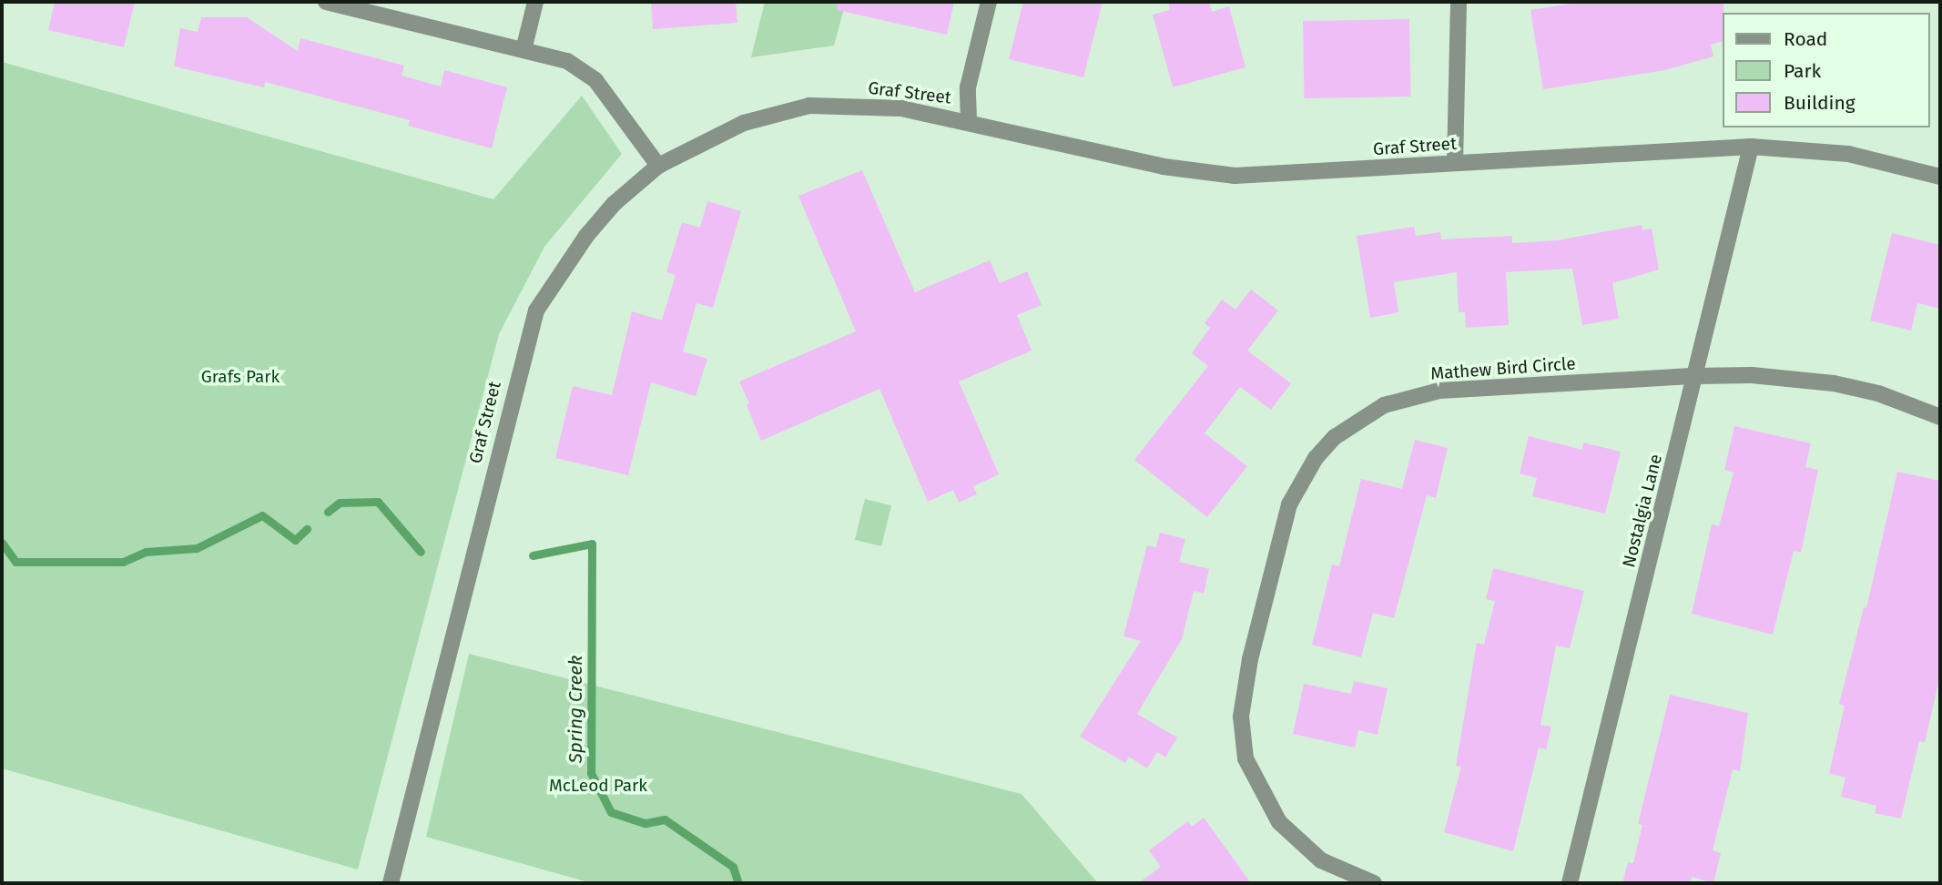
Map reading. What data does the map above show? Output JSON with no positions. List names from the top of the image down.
{
  "streets": {
    "street": ["Graf Street", "Mathew Bird Circle", "Nostalgia Lane"]
  },
  "crossings": [
    ["Graf Street", "Nostalgia Lane"],
    ["Mathew Bird Circle", "Nostalgia Lane"]
  ],
  "water": ["Spring Creek"],
  "parks": ["Grafs Park", "McLeod Park"],
  "legend": ["Road", "Park", "Building"]
}
